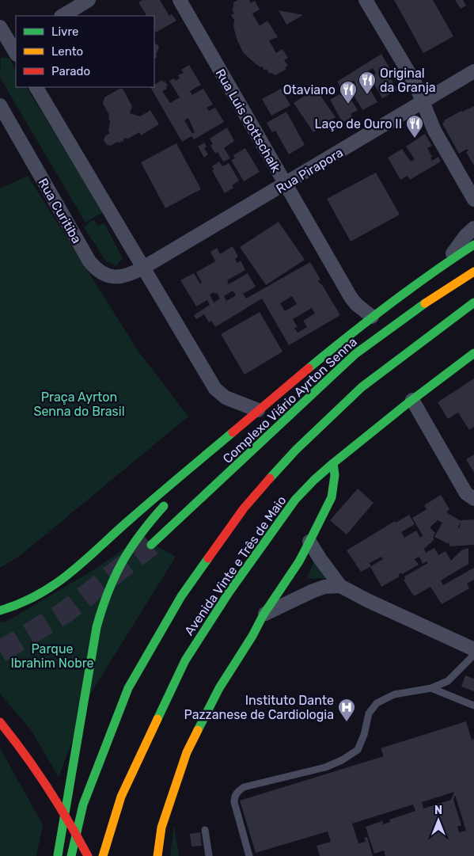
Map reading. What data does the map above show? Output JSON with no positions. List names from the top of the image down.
{
  "streets": {
    "main road": ["Complexo Viário Ayrton Senna", "Avenida Vinte e Três de Maio"],
    "street": ["Rua Luis Gottschalk", "Rua Pirapora", "Rua Curitiba"]
  },
  "crossings": [
    ["Rua Luis Gottschalk", "Rua Pirapora"],
    ["Rua Pirapora", "Rua Curitiba"]
  ],
  "parks": ["Praça Ayrton Senna do Brasil", "Parque Ibrahim Nobre"],
  "places": {
    "restaurant": ["Original da Granja", "Otaviano", "Laço de Ouro II"],
    "hospital": ["Instituto Dante Pazzanese de Cardiologia"]
  },
  "legend": ["Livre", "Lento", "Parado"],
  "north": "top"
}
